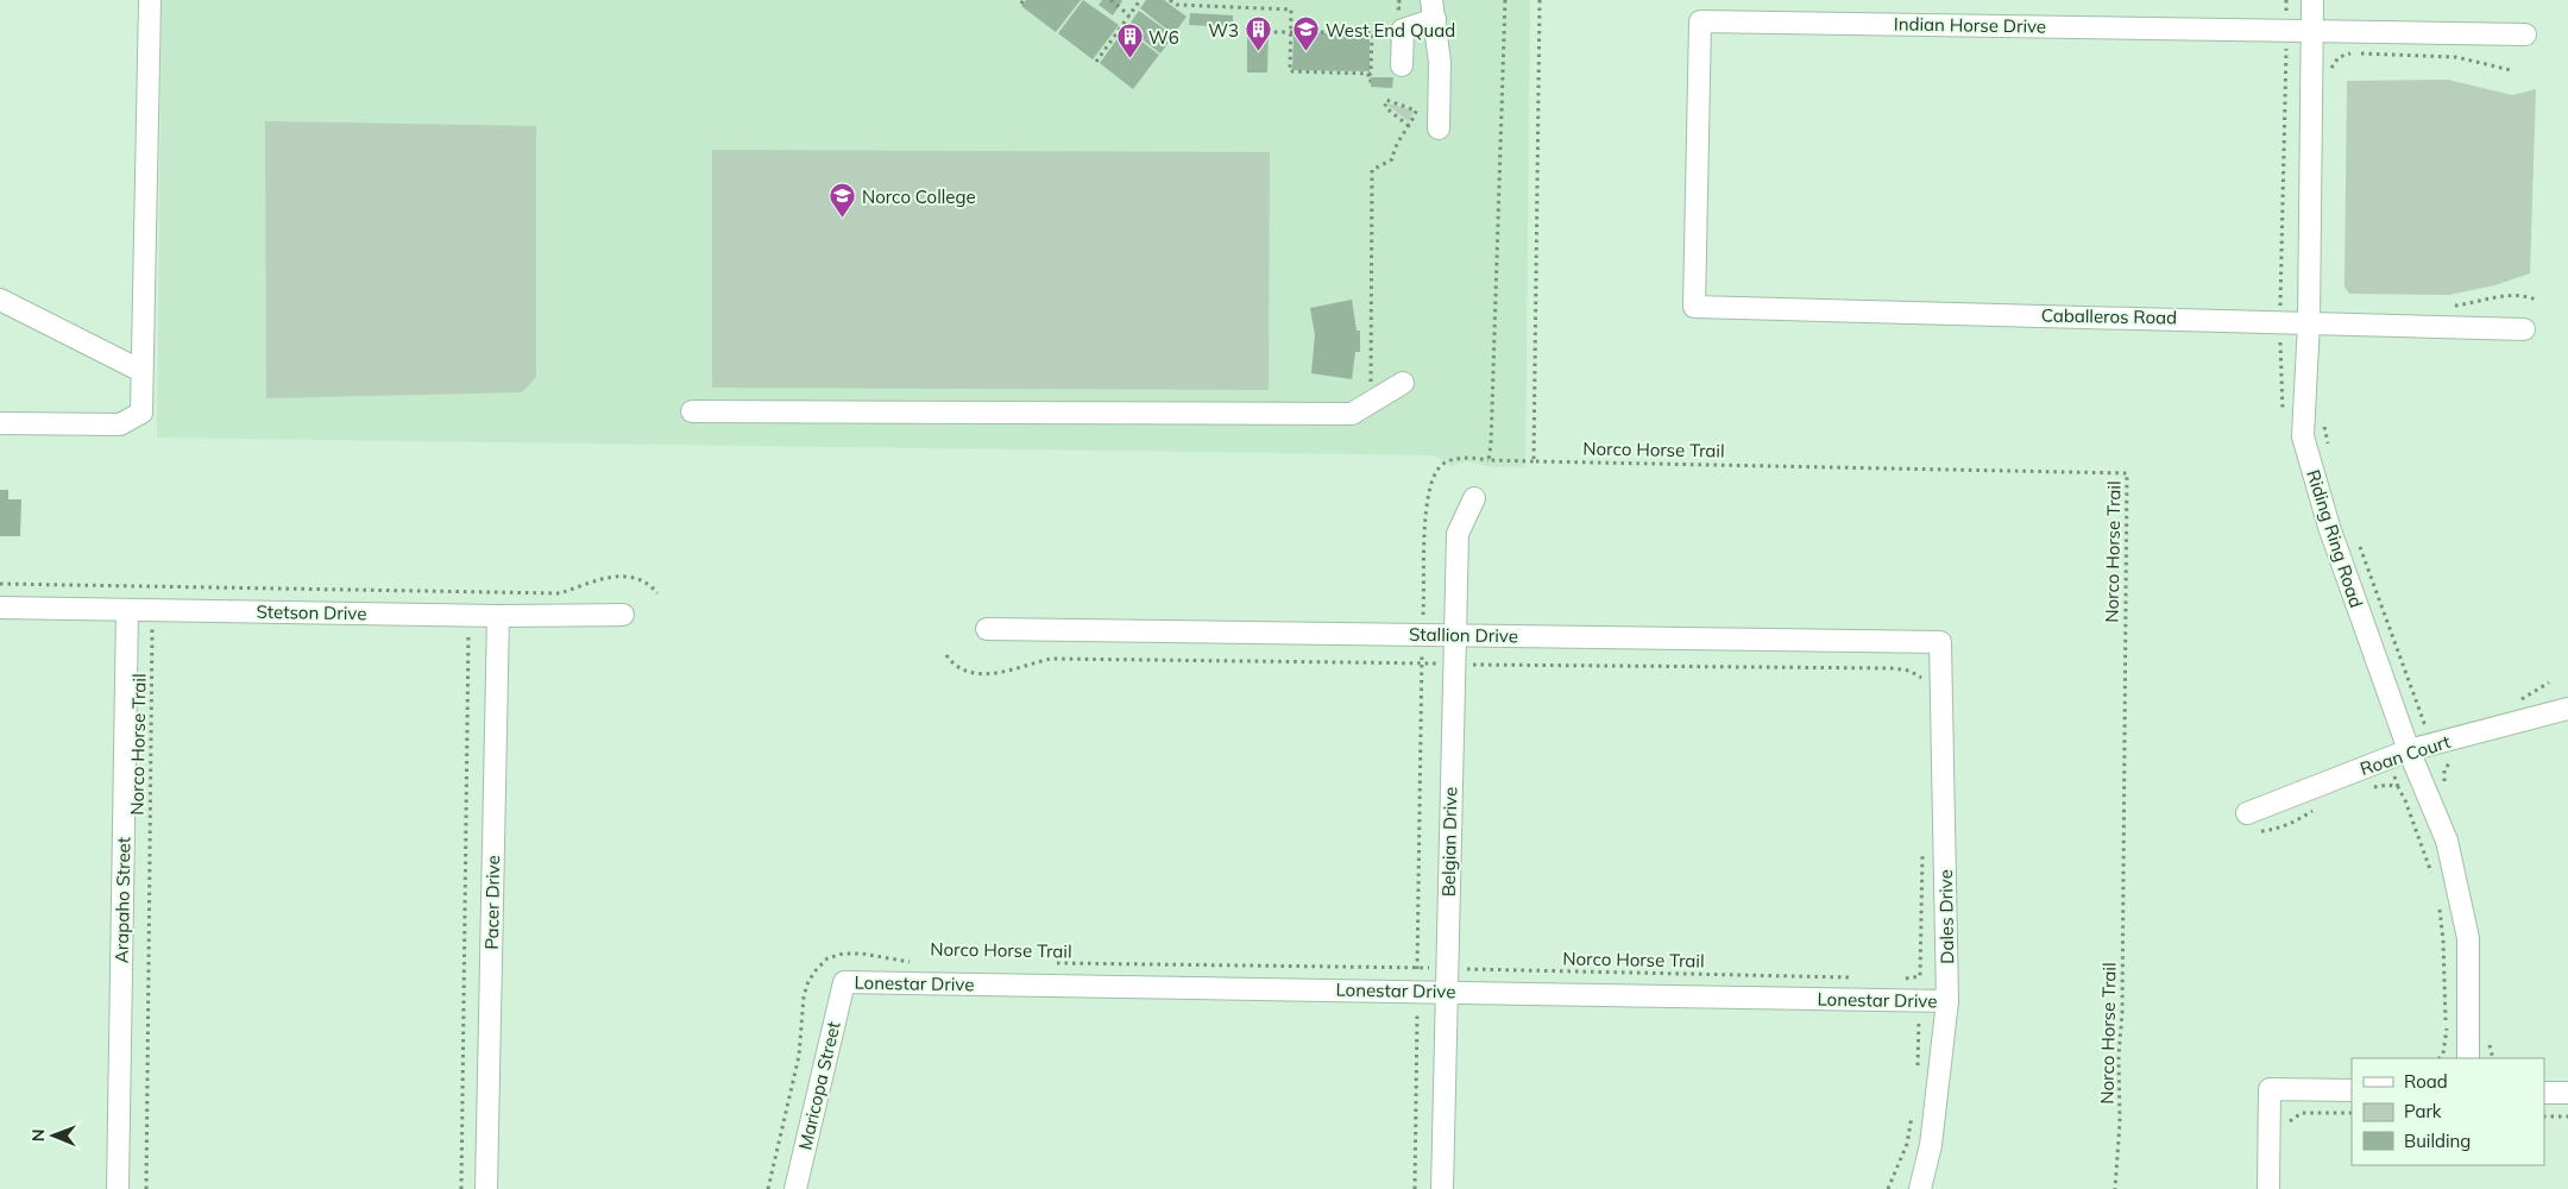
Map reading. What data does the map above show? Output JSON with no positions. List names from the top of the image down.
{
  "streets": {
    "street": [
      "Indian Horse Drive",
      "Caballeros Road",
      "Riding Ring Road",
      "Stetson Drive",
      "Stallion Drive",
      "Roan Court",
      "Belgian Drive",
      "Arapaho Street",
      "Pacer Drive",
      "Dales Drive",
      "Lonestar Drive",
      "Maricopa Street"
    ],
    "path": ["Norco Horse Trail"]
  },
  "crossings": [
    ["Indian Horse Drive", "Caballeros Road"],
    ["Indian Horse Drive", "Riding Ring Road"],
    ["Caballeros Road", "Riding Ring Road"],
    ["Norco Horse Trail", "Stetson Drive"],
    ["Norco Horse Trail", "Stallion Drive"],
    ["Norco Horse Trail", "Belgian Drive"],
    ["Norco Horse Trail", "Lonestar Drive"],
    ["Riding Ring Road", "Roan Court"],
    ["Stetson Drive", "Arapaho Street"],
    ["Stetson Drive", "Pacer Drive"],
    ["Stallion Drive", "Belgian Drive"],
    ["Stallion Drive", "Dales Drive"],
    ["Belgian Drive", "Lonestar Drive"],
    ["Dales Drive", "Lonestar Drive"],
    ["Lonestar Drive", "Maricopa Street"]
  ],
  "places": {
    "building": ["W3", "W6"],
    "school or university": ["West End Quad", "Norco College"]
  },
  "legend": ["Road", "Park", "Building"],
  "north": "left"
}
